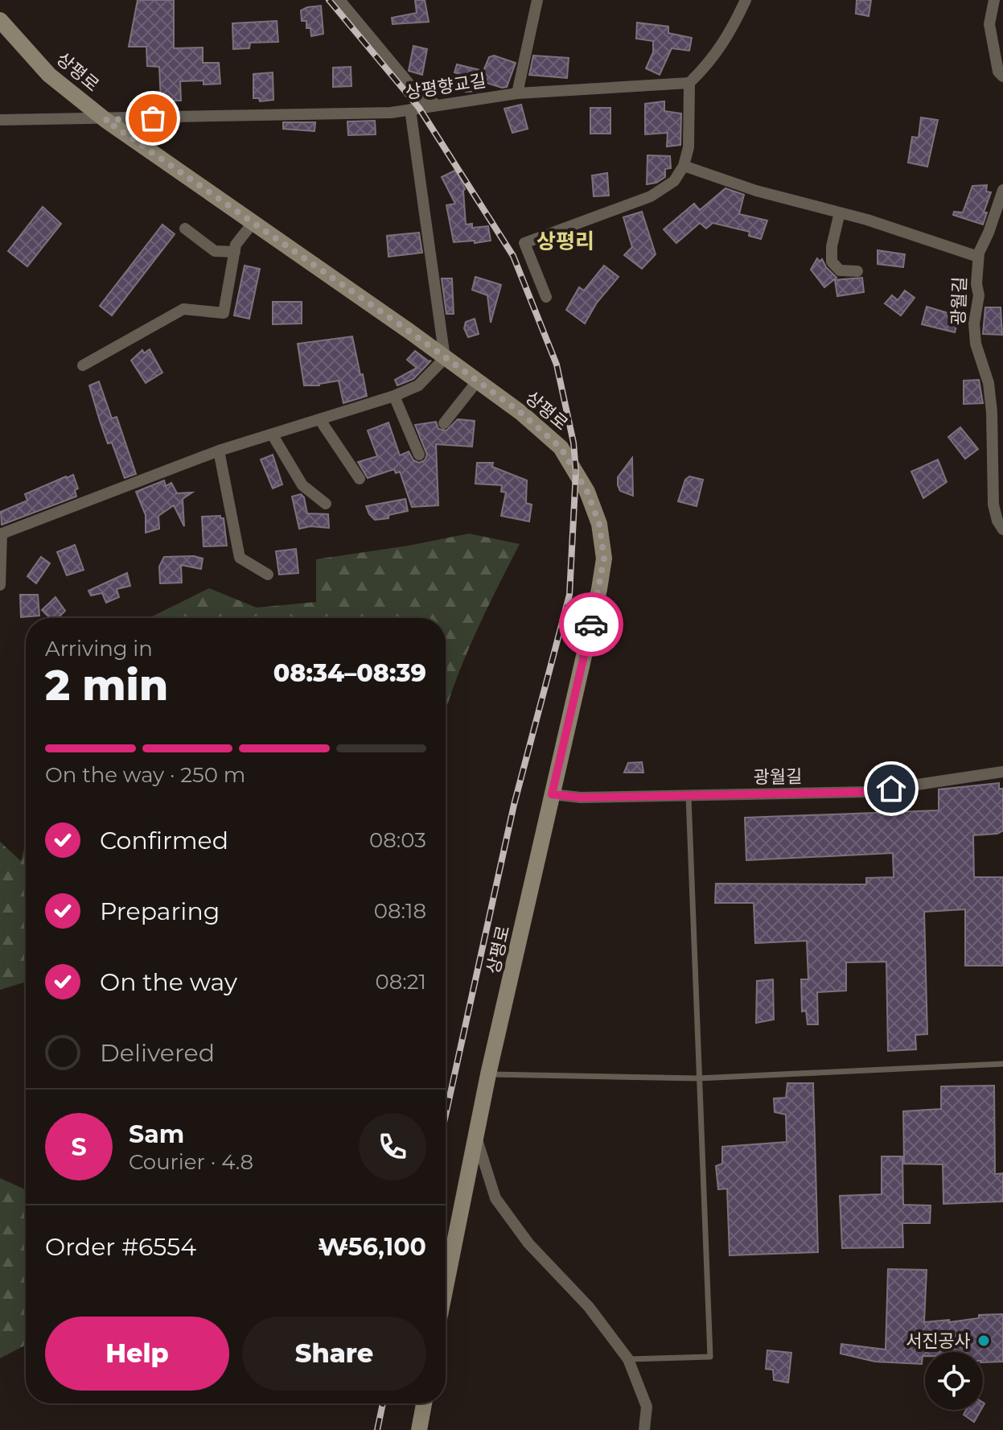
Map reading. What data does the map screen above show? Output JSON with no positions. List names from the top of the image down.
{
  "streets": {
    "main road": ["상평로"],
    "street": ["상평향교길", "광월길"]
  },
  "crossings": [
    ["상평로", "상평향교길"],
    ["상평로", "광월길"]
  ],
  "districts": ["상평리"],
  "places": ["서진공사"],
  "page": {
    "heading": ["2 min", "Arriving in", "08:34–08:39"],
    "panel": [
      "Sam",
      "Courier · 4.8",
      "Order #6554",
      "₩56,100"
    ],
    "bar": "On the way · 250 m",
    "list": [
      ["Confirmed", "08:03"],
      ["Preparing", "08:18"],
      ["On the way", "08:21"],
      "Delivered"
    ],
    "round": "S",
    "buttons": ["Help", "Share"]
  }
}
